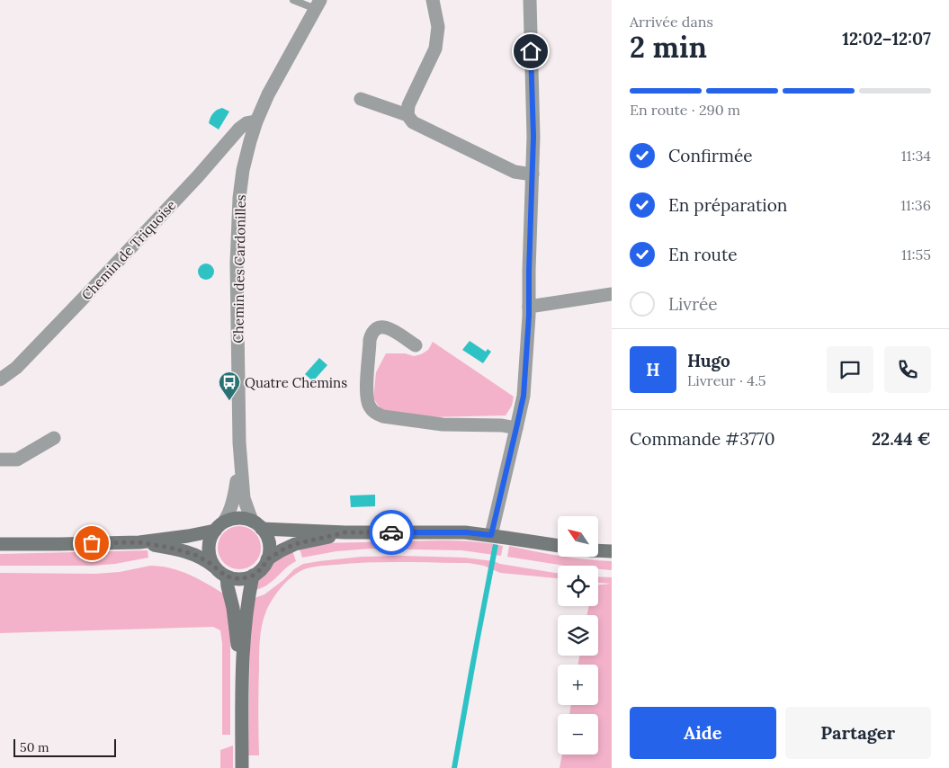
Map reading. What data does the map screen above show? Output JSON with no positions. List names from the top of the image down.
{
  "streets": {
    "street": ["Chemin de Triquoise", "Chemin des Cardonilles"]
  },
  "crossings": [
    ["Chemin de Triquoise", "Chemin des Cardonilles"]
  ],
  "places": {
    "bus stop": ["Quatre Chemins"]
  },
  "scale_bar": "50 m",
  "north": "top left",
  "page": {
    "heading": ["2 min", "Arrivée dans", "12:02–12:07"],
    "panel": [
      "Hugo",
      "Livreur · 4.5",
      "Commande #3770",
      "22.44 €"
    ],
    "bar": "En route · 290 m",
    "list": [
      ["Confirmée", "11:34"],
      ["En préparation", "11:36"],
      ["En route", "11:55"],
      "Livrée"
    ],
    "round": "H",
    "map_buttons": ["+", "−"],
    "buttons": ["Aide", "Partager"],
    "scale": "50 m"
  }
}
